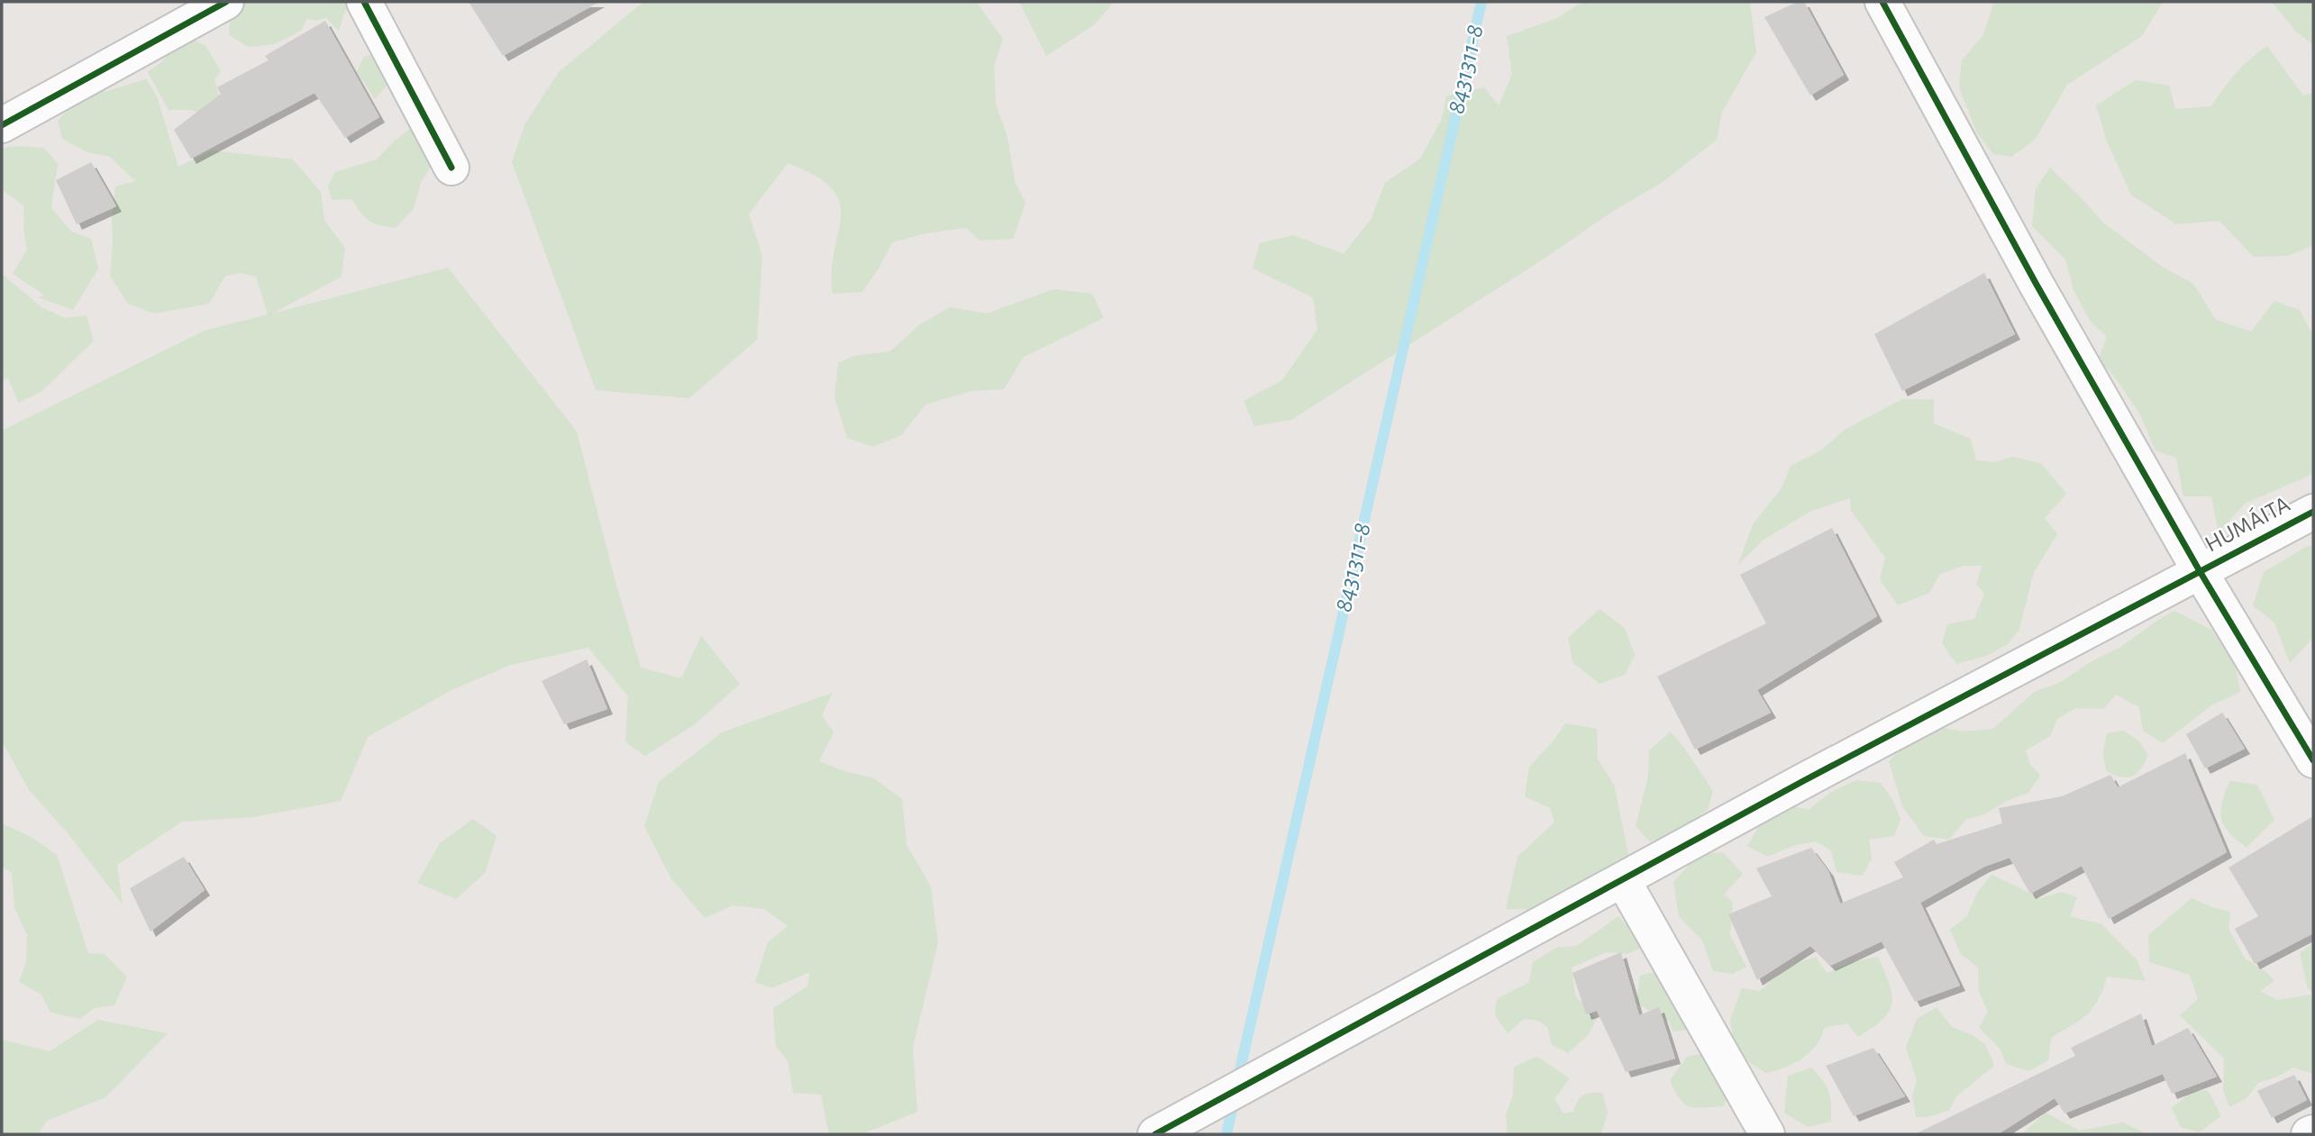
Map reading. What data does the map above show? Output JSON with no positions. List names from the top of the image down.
{
  "streets": {
    "street": ["HUMÁITA"]
  },
  "water": ["8431311-8"]
}
